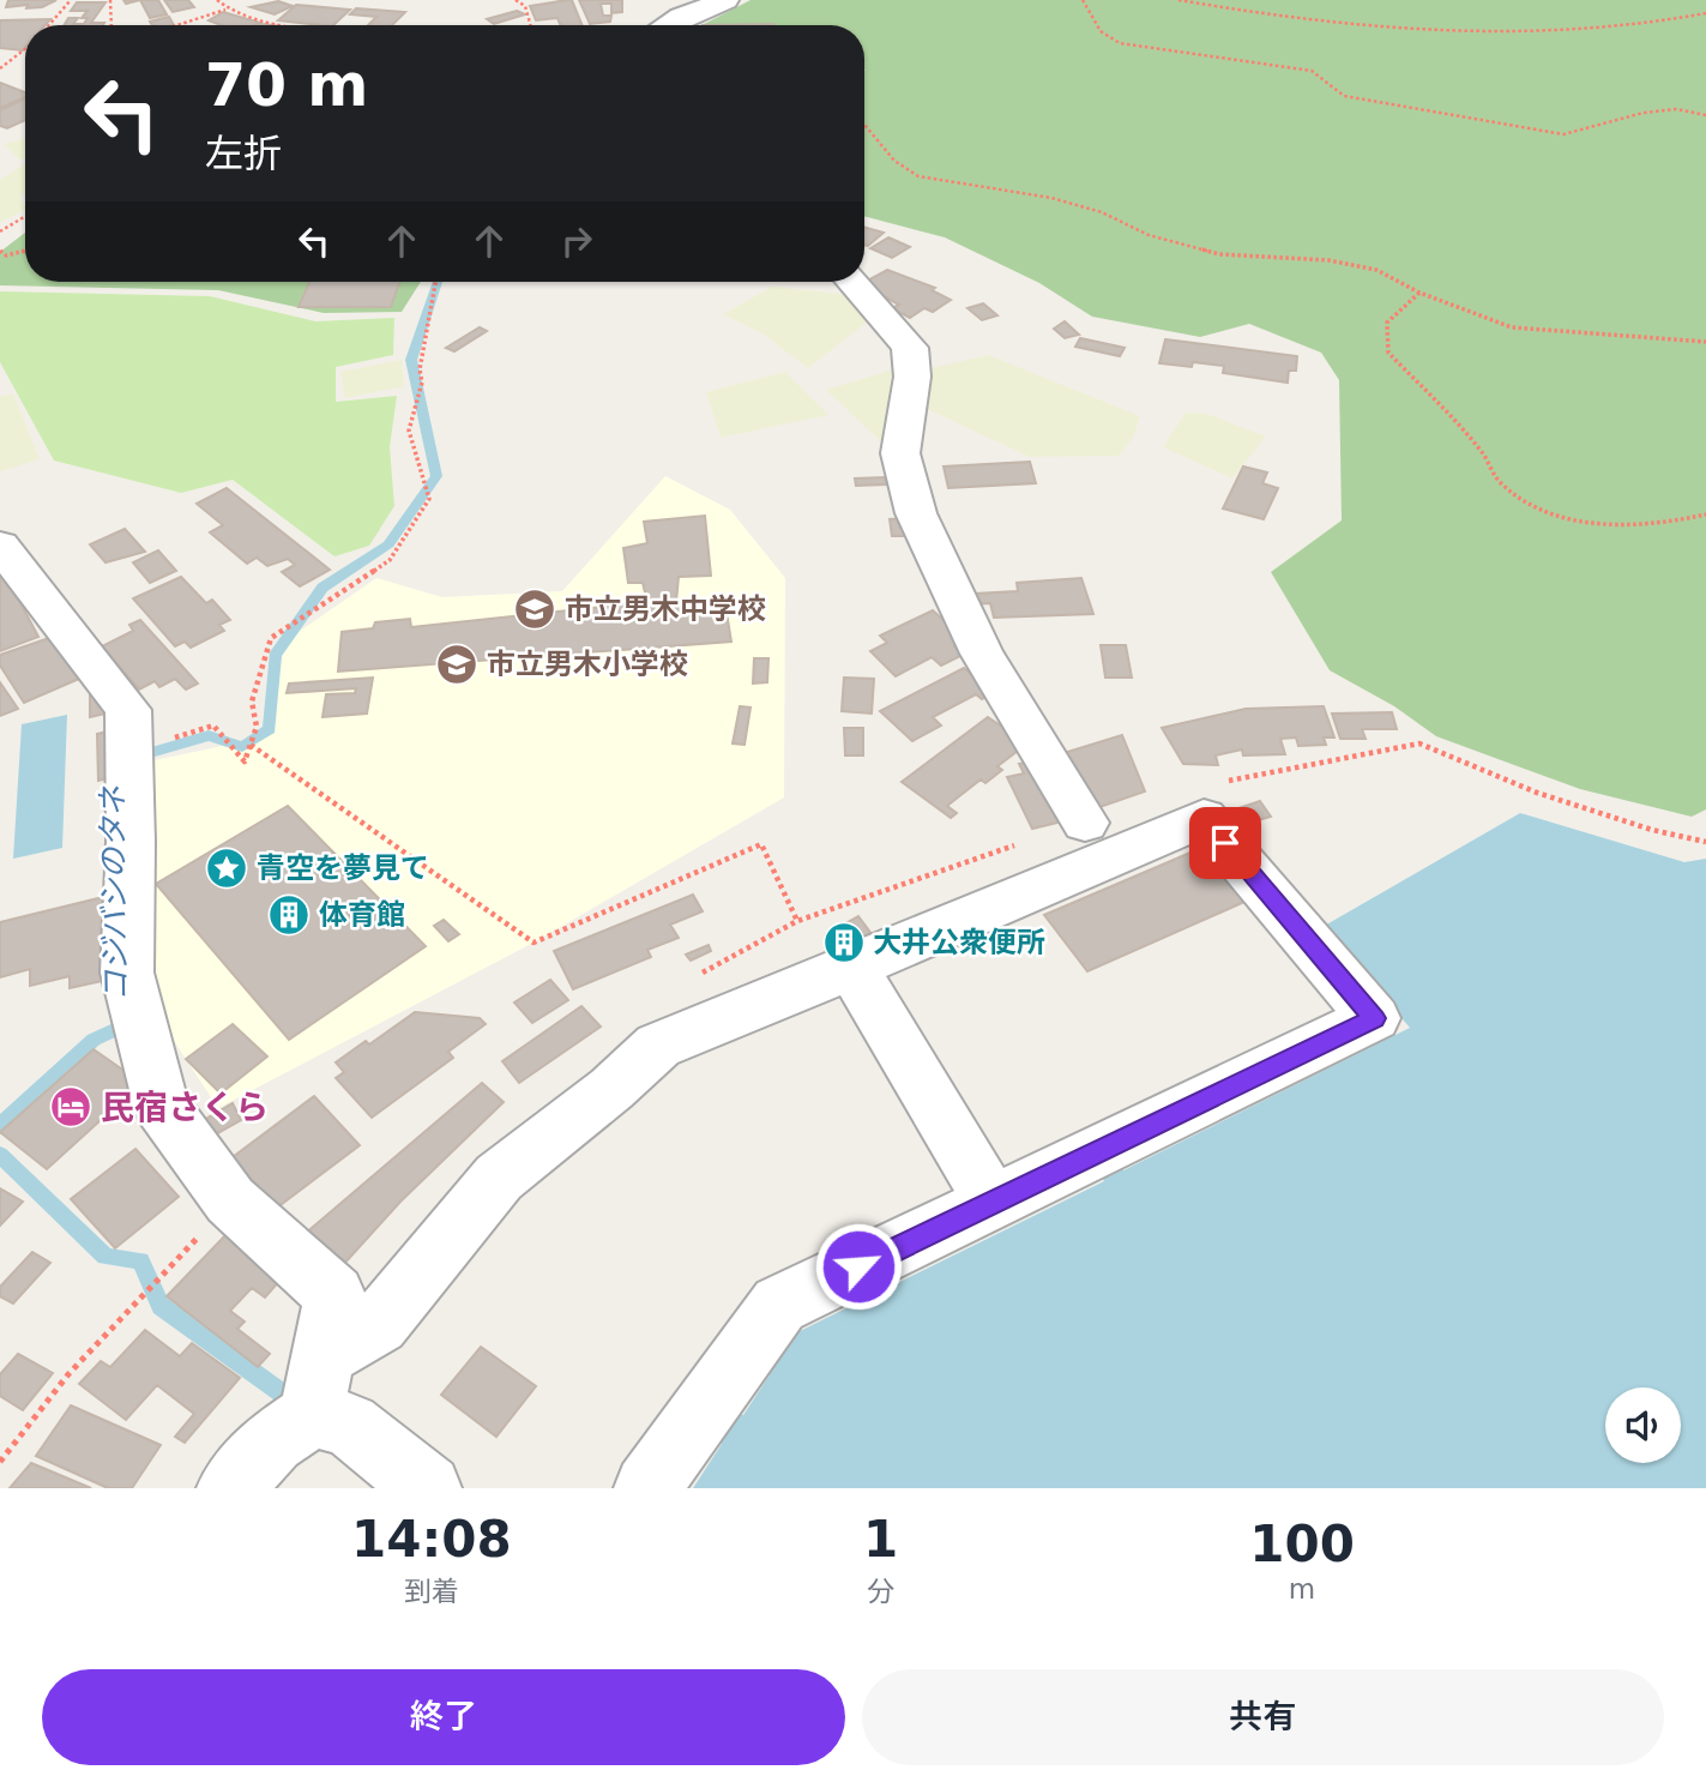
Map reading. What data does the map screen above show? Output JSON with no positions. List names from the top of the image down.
{
  "water": ["コジバシのタネ"],
  "places": {
    "school or university": ["市立男木中学校", "市立男木小学校"],
    "place": ["青空を夢見て"],
    "building": ["体育館", "大井公衆便所"],
    "hotel": ["民宿さくら"]
  },
  "page": {
    "turn": ["70 m", "左折"],
    "eta": [
      "14:08",
      "到着",
      "1",
      "分",
      "100",
      "m"
    ],
    "buttons": ["終了", "共有"]
  }
}
